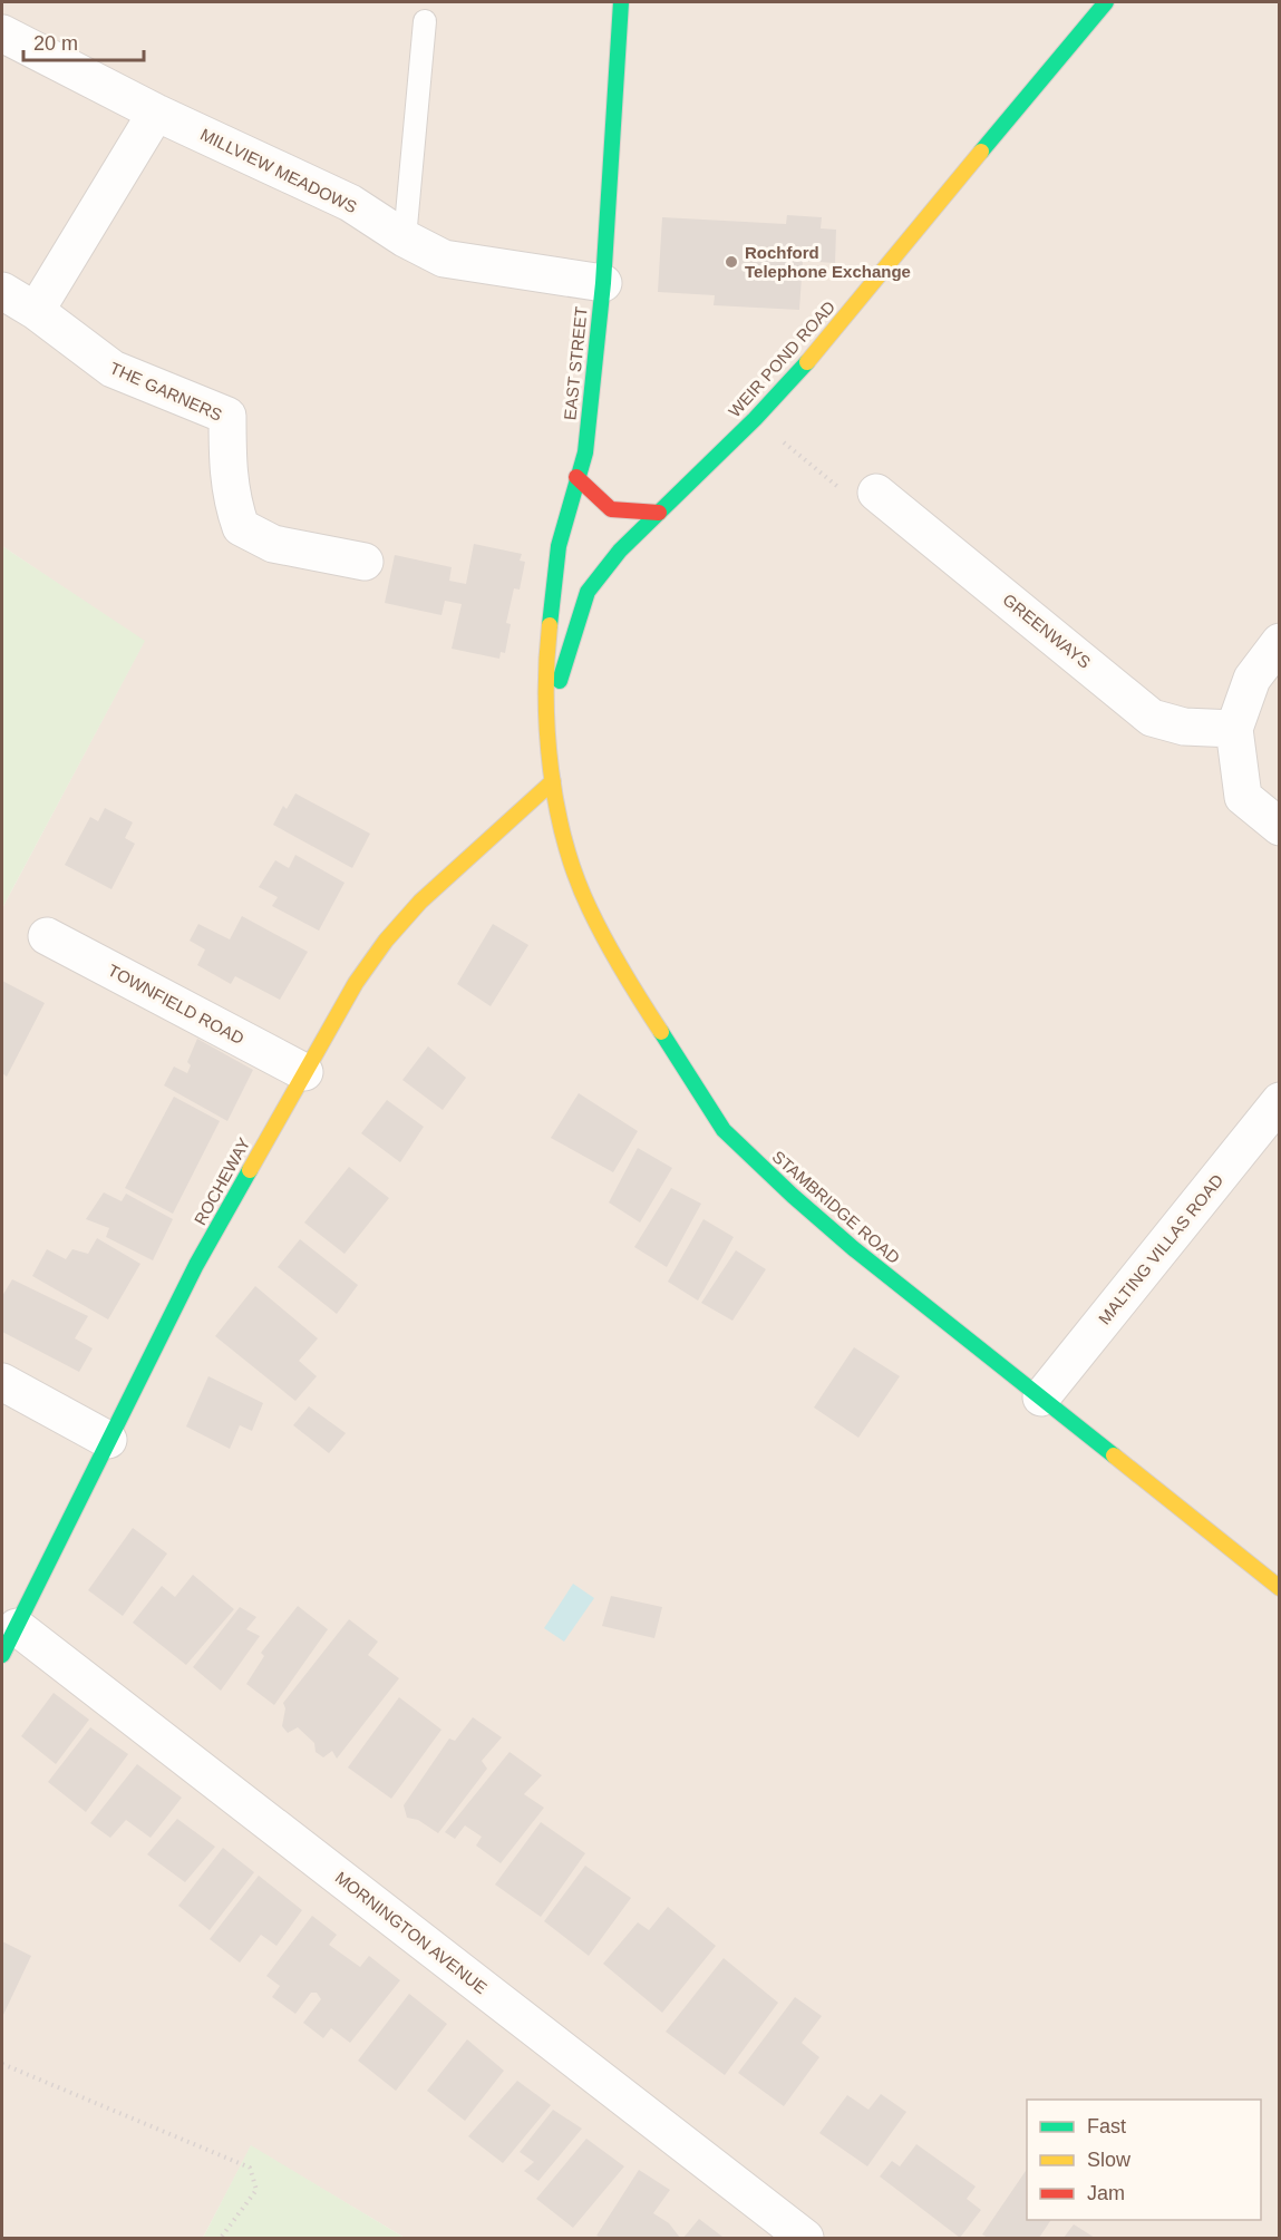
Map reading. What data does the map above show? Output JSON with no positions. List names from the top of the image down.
{
  "streets": {
    "street": [
      "MILLVIEW MEADOWS",
      "WEIR POND ROAD",
      "EAST STREET",
      "THE GARNERS",
      "GREENWAYS",
      "TOWNFIELD ROAD",
      "ROCHEWAY",
      "STAMBRIDGE ROAD",
      "MALTING VILLAS ROAD",
      "MORNINGTON AVENUE"
    ]
  },
  "crossings": [
    ["MILLVIEW MEADOWS", "EAST STREET"],
    ["WEIR POND ROAD", "EAST STREET"],
    ["WEIR POND ROAD", "STAMBRIDGE ROAD"],
    ["EAST STREET", "STAMBRIDGE ROAD"],
    ["TOWNFIELD ROAD", "ROCHEWAY"],
    ["ROCHEWAY", "STAMBRIDGE ROAD"],
    ["ROCHEWAY", "MORNINGTON AVENUE"],
    ["STAMBRIDGE ROAD", "MALTING VILLAS ROAD"]
  ],
  "places": ["Rochford Telephone Exchange"],
  "legend": ["Fast", "Slow", "Jam"],
  "scale_bar": "20 m"
}
